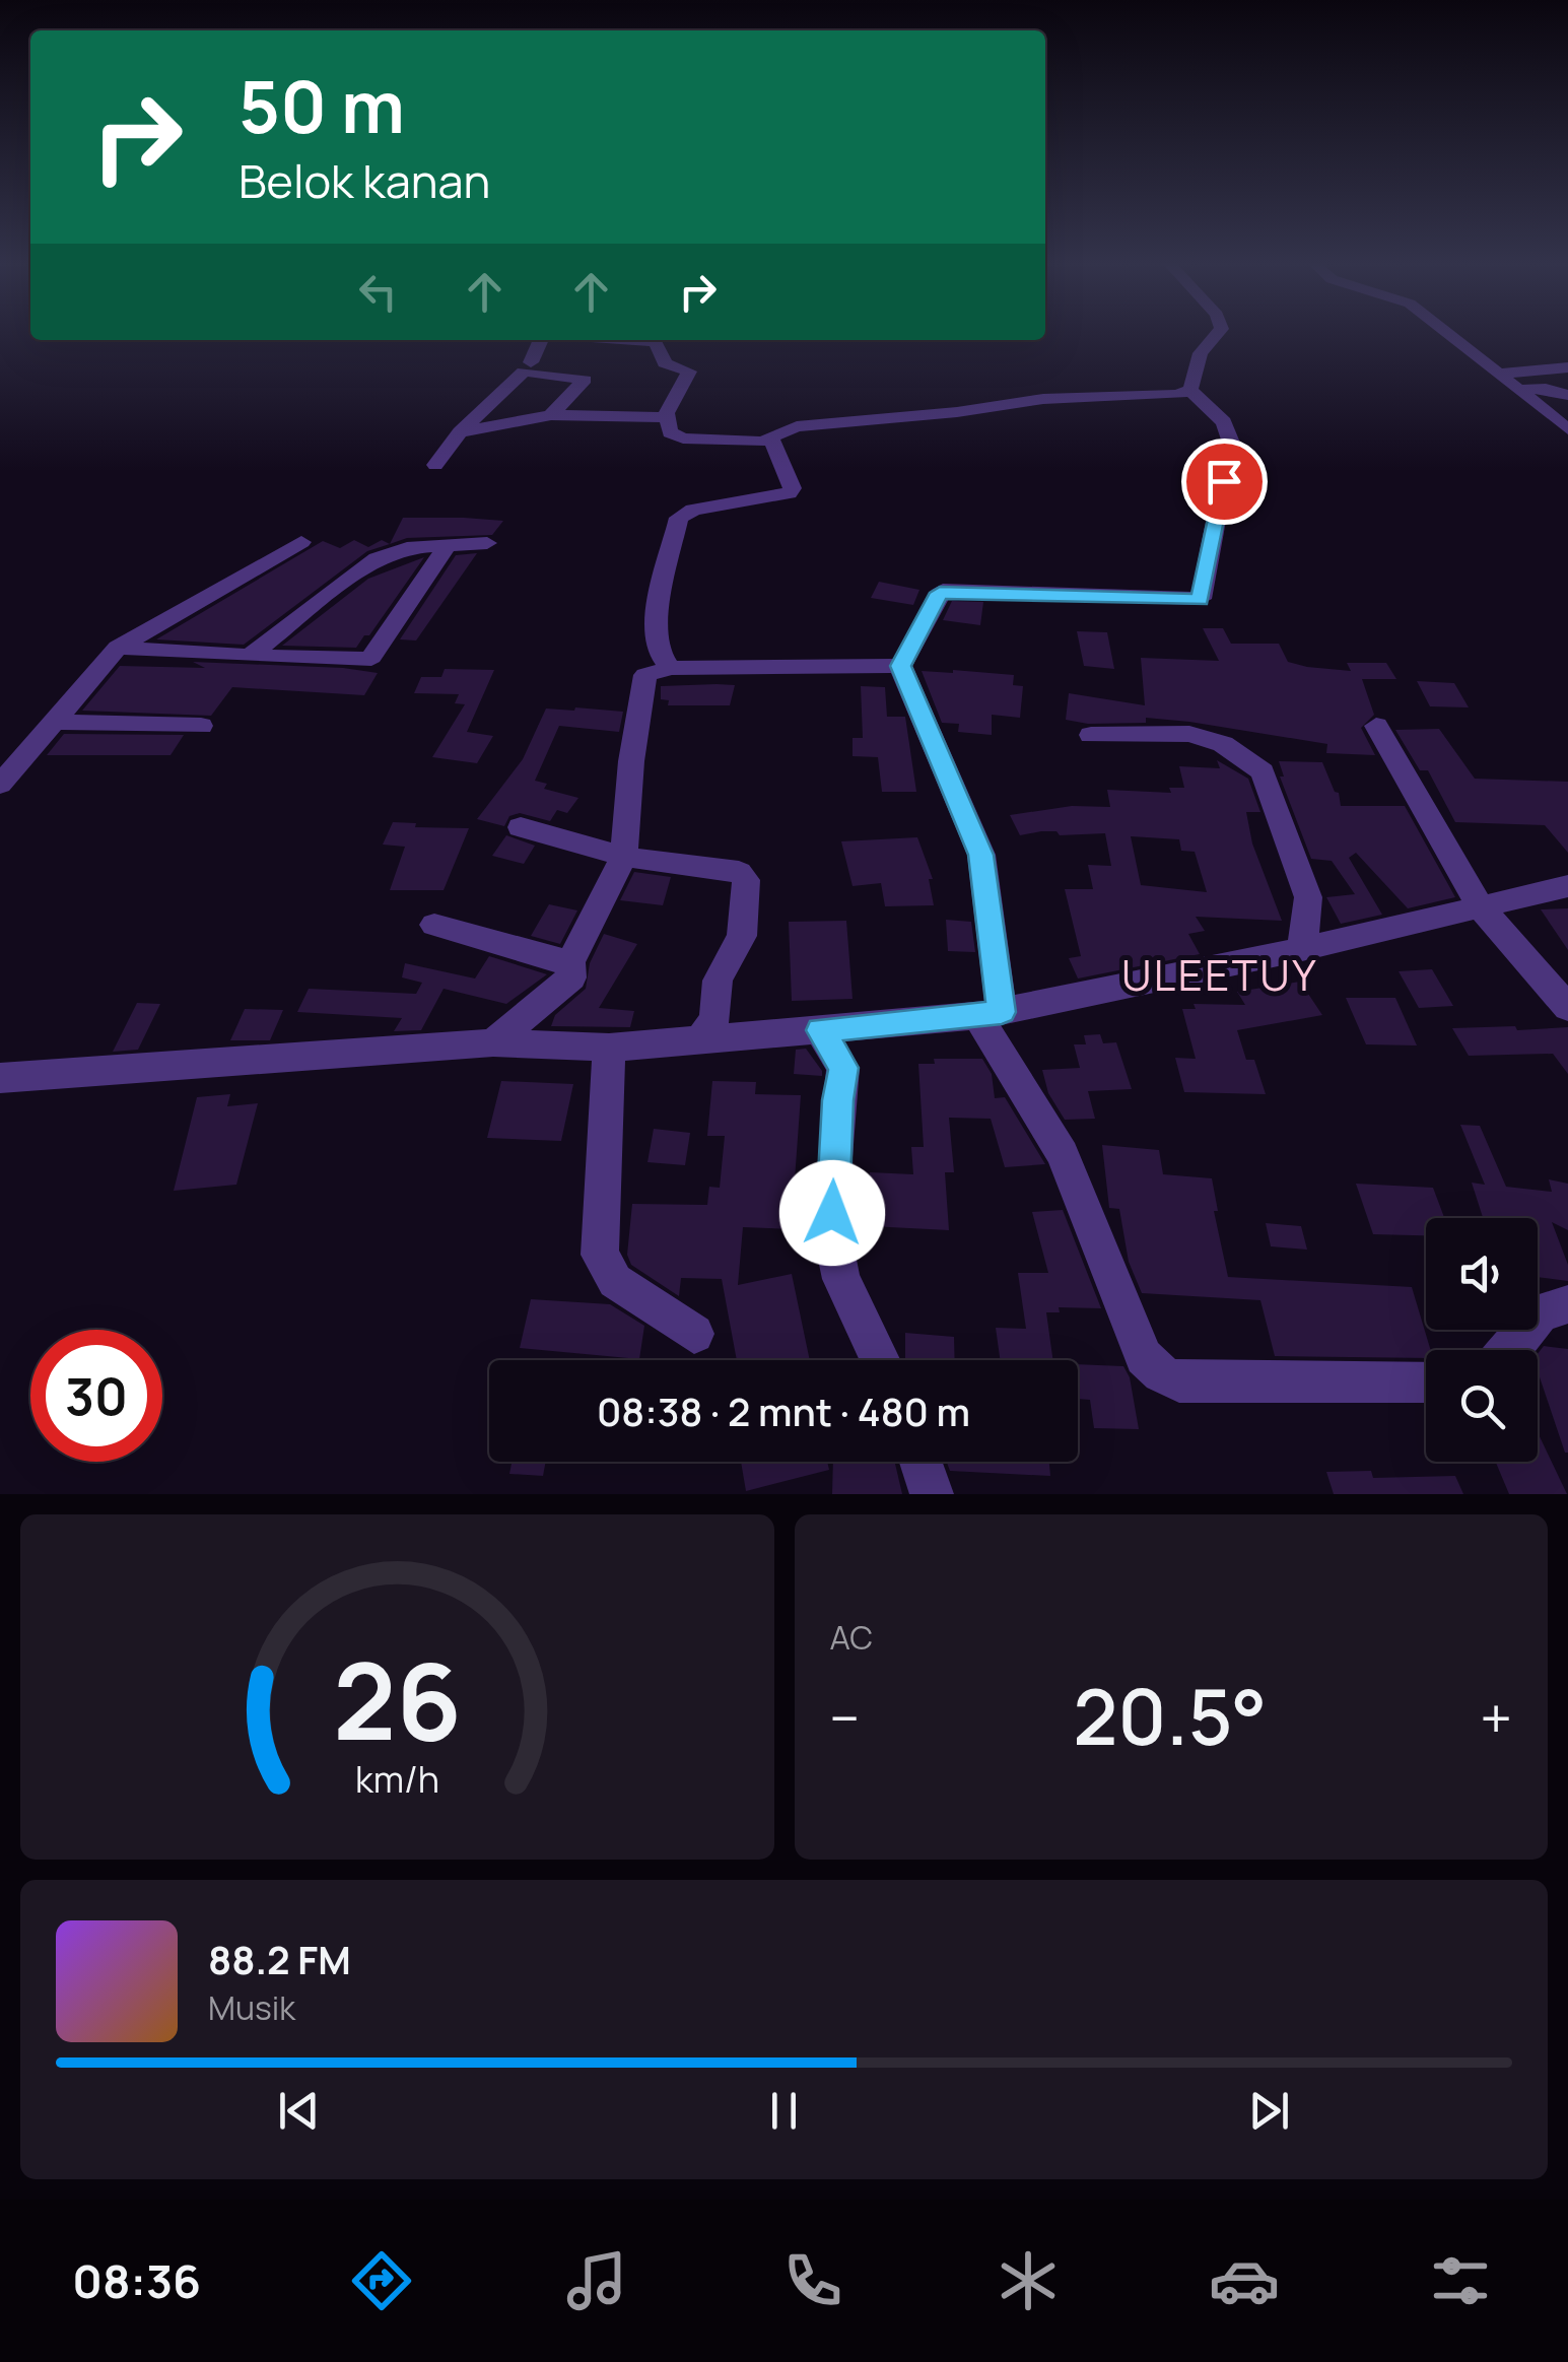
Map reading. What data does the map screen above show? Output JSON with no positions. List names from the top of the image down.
{
  "districts": ["ULEETUY"],
  "page": {
    "turn": ["50 m", "Belok kanan"],
    "limit": "30",
    "trip": "08:38 · 2 mnt · 480 m",
    "tile": "AC",
    "heat": ["−", "20.5°", "+"],
    "song": ["88.2 FM", "Musik"],
    "tabs": "08:36",
    "gauge": ["26", "km/h"]
  }
}
